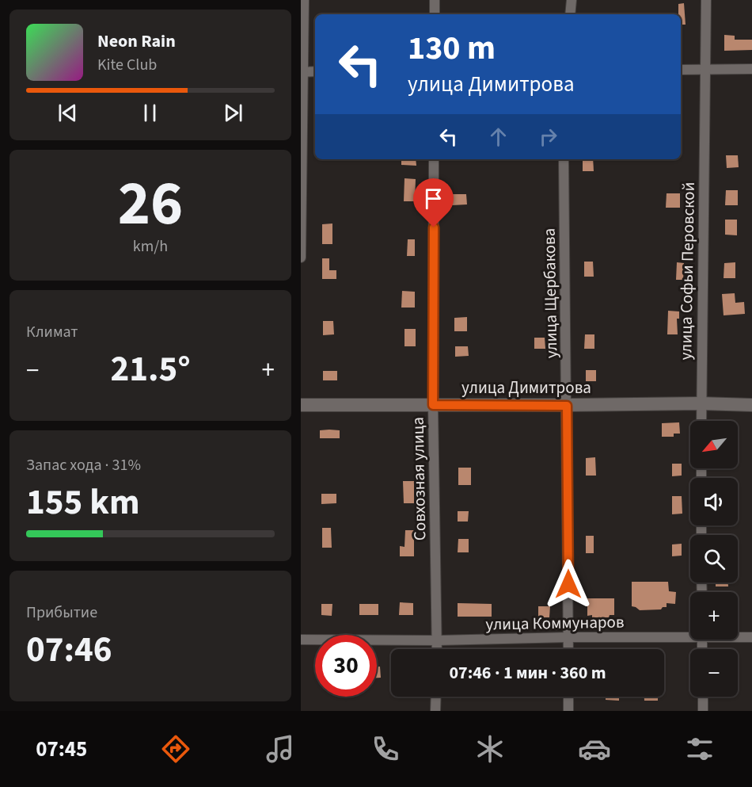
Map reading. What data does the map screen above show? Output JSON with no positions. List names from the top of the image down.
{
  "streets": {
    "street": [
      "улица Софьи Перовской",
      "улица Щербакова",
      "улица Димитрова",
      "Совхозная улица",
      "улица Коммунаров"
    ]
  },
  "crossings": [
    ["улица Софьи Перовской", "улица Димитрова"],
    ["улица Щербакова", "улица Димитрова"],
    ["улица Щербакова", "улица Коммунаров"],
    ["улица Димитрова", "Совхозная улица"],
    ["Совхозная улица", "улица Коммунаров"]
  ],
  "north": "bottom left",
  "page": {
    "turn": ["130 m", "улица Димитрова"],
    "song": ["Neon Rain", "Kite Club"],
    "tile": [
      ["26", "km/h"],
      "Климат",
      ["Запас хода · 31%", "155 km"],
      ["Прибытие", "07:46"]
    ],
    "heat": ["−", "21.5°", "+"],
    "map_buttons": ["+", "−"],
    "limit": "30",
    "trip": "07:46 · 1 мин · 360 m",
    "tabs": "07:45"
  }
}
